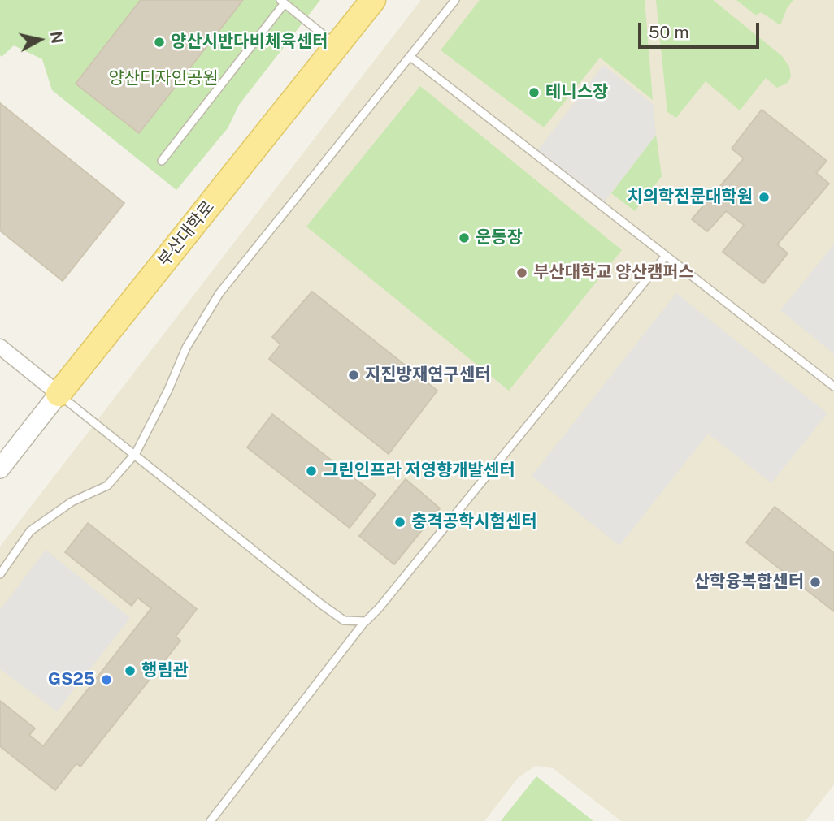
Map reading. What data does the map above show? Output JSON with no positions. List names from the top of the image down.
{
  "streets": {
    "main road": ["부산대학로"]
  },
  "parks": ["양산디자인공원"],
  "places": [
    "양산시반다비체육센터",
    "테니스장",
    "치의학전문대학원",
    "운동장",
    "부산대학교 양산캠퍼스",
    "지진방재연구센터",
    "그린인프라 저영향개발센터",
    "충격공학시험센터",
    "산학융복합센터",
    "행림관",
    "GS25"
  ],
  "scale_bar": "50 m",
  "north": "right"
}
